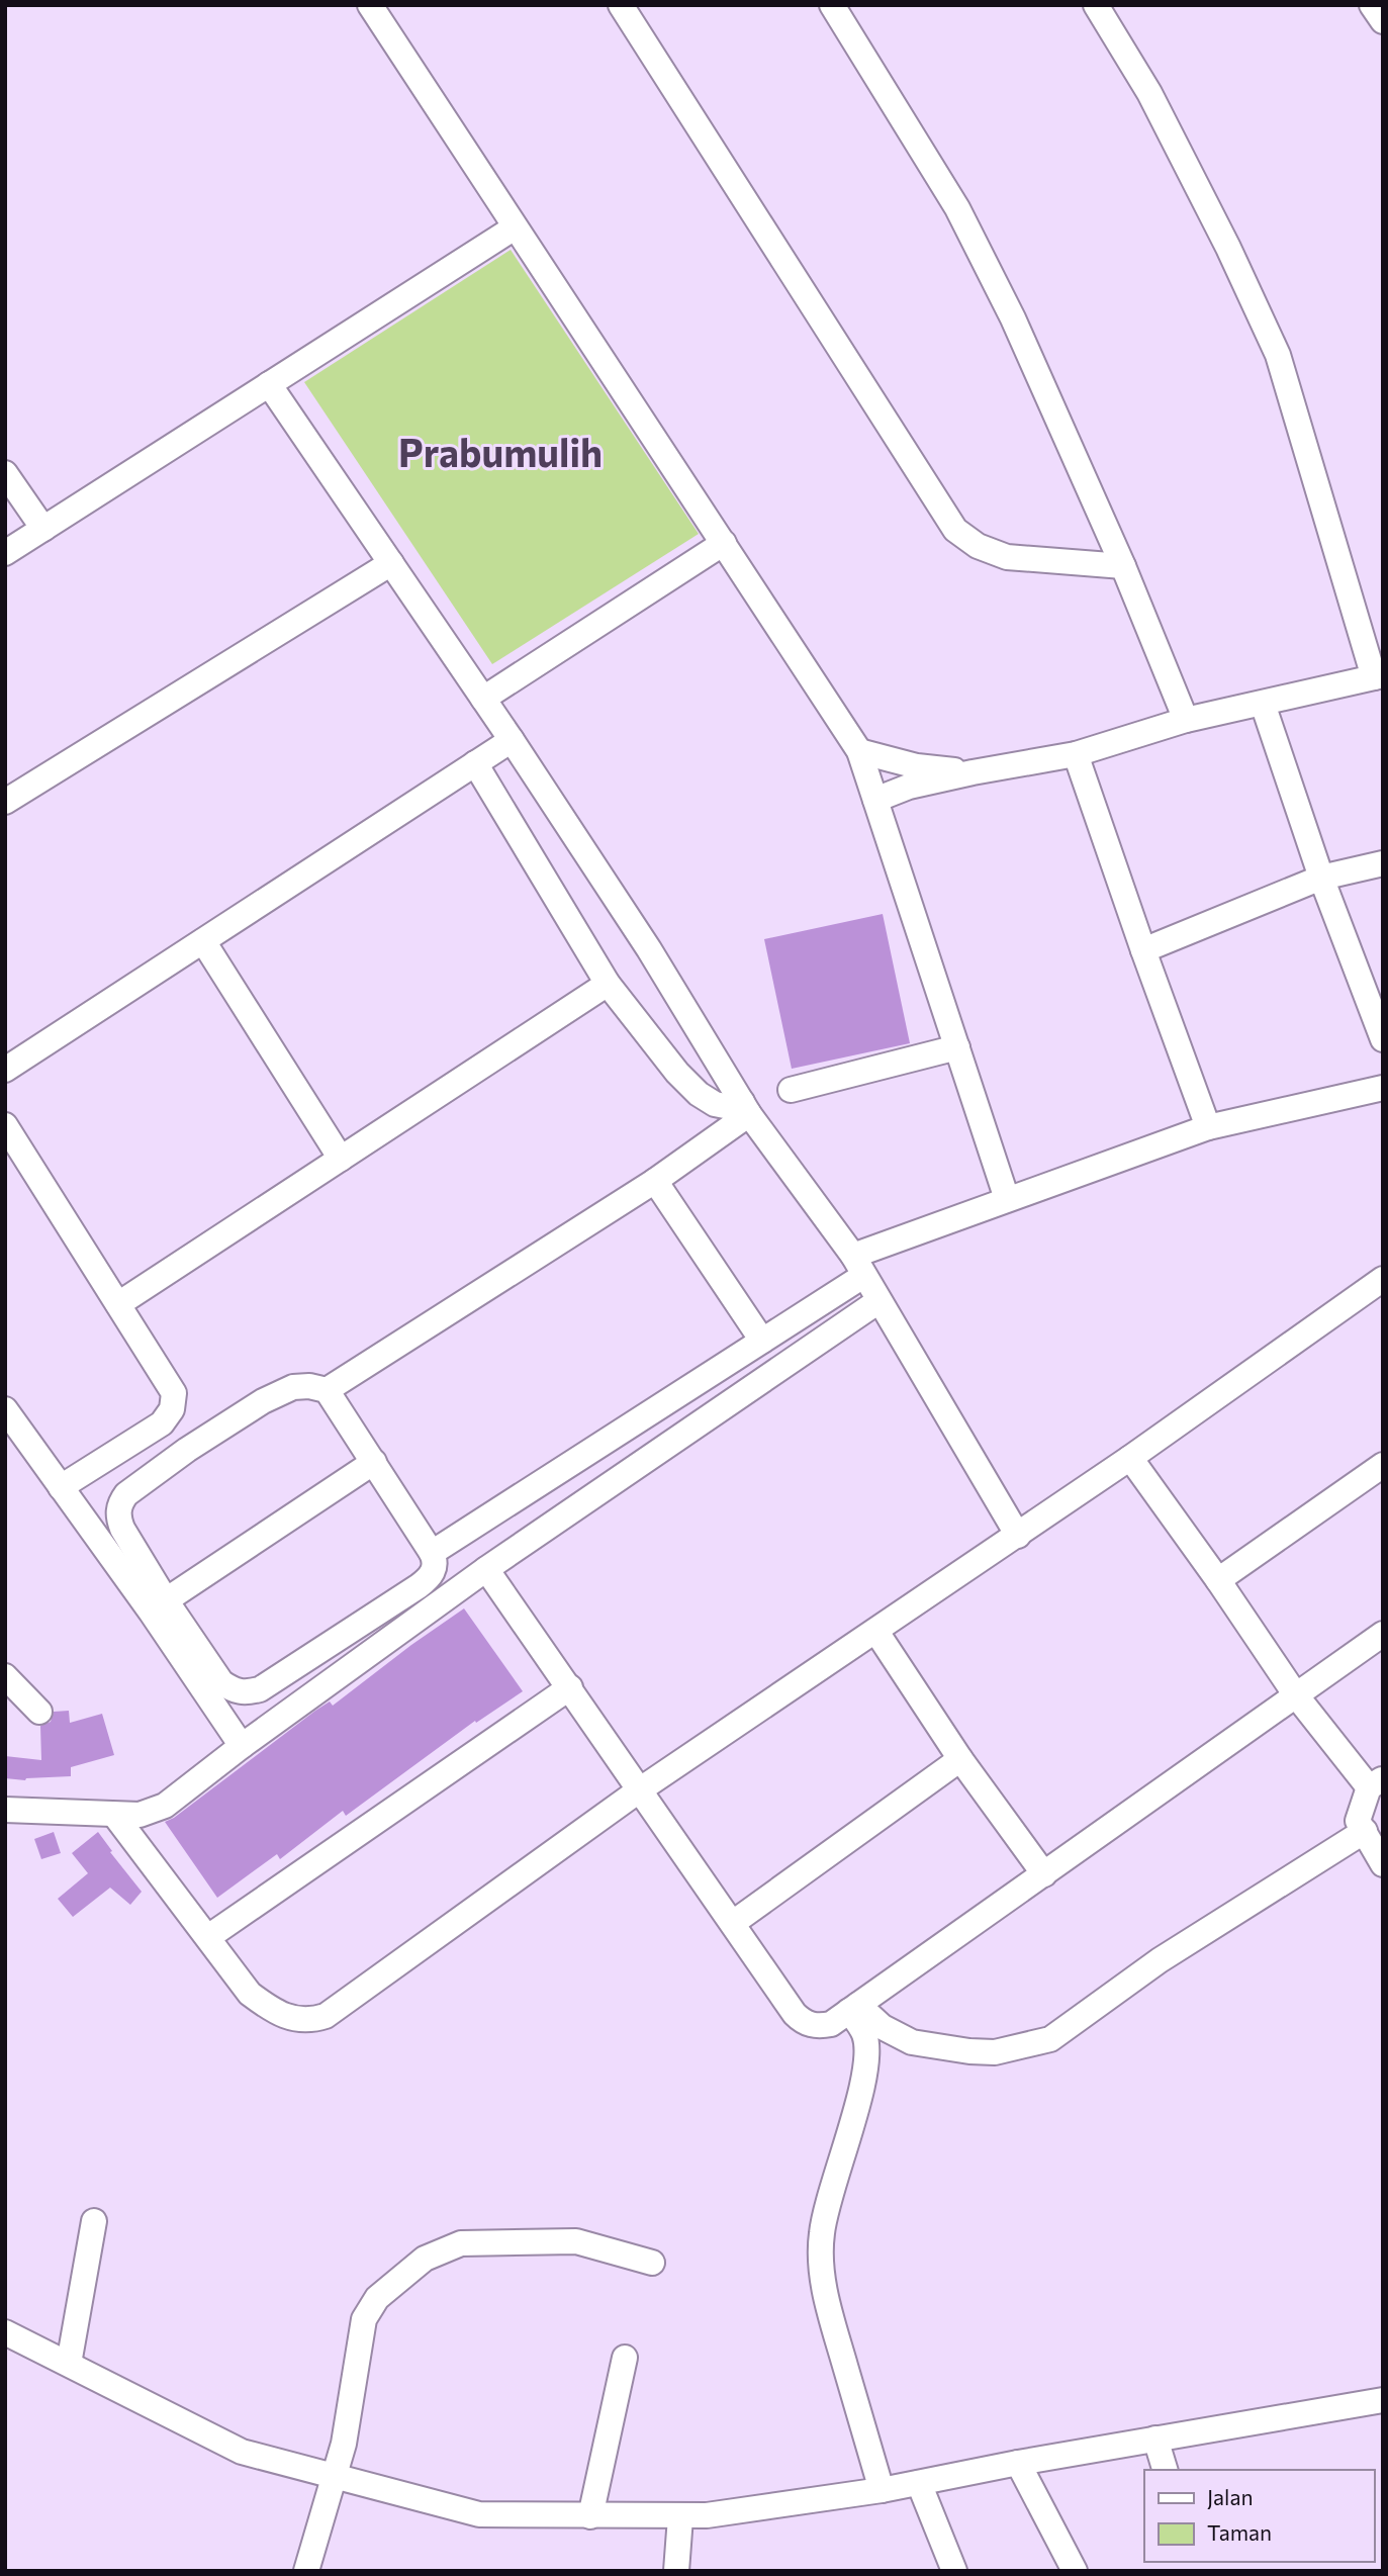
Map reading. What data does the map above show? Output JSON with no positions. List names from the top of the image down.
{
  "districts": ["Prabumulih"],
  "legend": ["Jalan", "Taman"]
}
